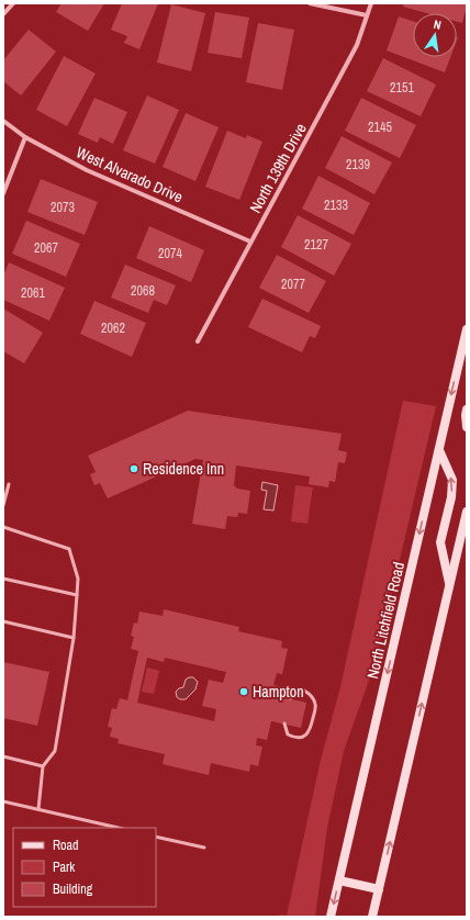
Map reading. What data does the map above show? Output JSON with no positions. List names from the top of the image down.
{
  "streets": {
    "main road": ["North Litchfield Road"],
    "street": ["North 139th Drive", "West Alvarado Drive"]
  },
  "crossings": [
    ["North 139th Drive", "West Alvarado Drive"]
  ],
  "places": ["Residence Inn", "Hampton"],
  "house_numbers": [
    "2151",
    "2145",
    "2139",
    "2133",
    "2073",
    "2127",
    "2067",
    "2074",
    "2077",
    "2068",
    "2061",
    "2062"
  ],
  "legend": ["Road", "Park", "Building"],
  "north": "top"
}
